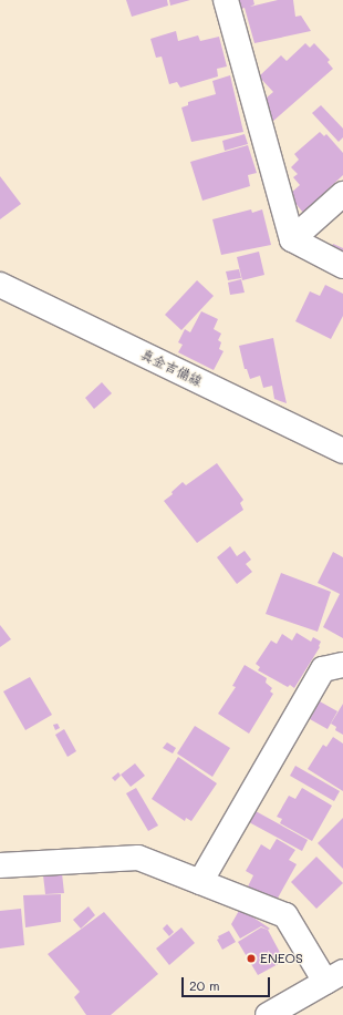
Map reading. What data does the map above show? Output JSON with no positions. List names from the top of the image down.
{
  "streets": {
    "main road": ["真金吉備線"]
  },
  "places": ["ENEOS"],
  "scale_bar": "20 m"
}
